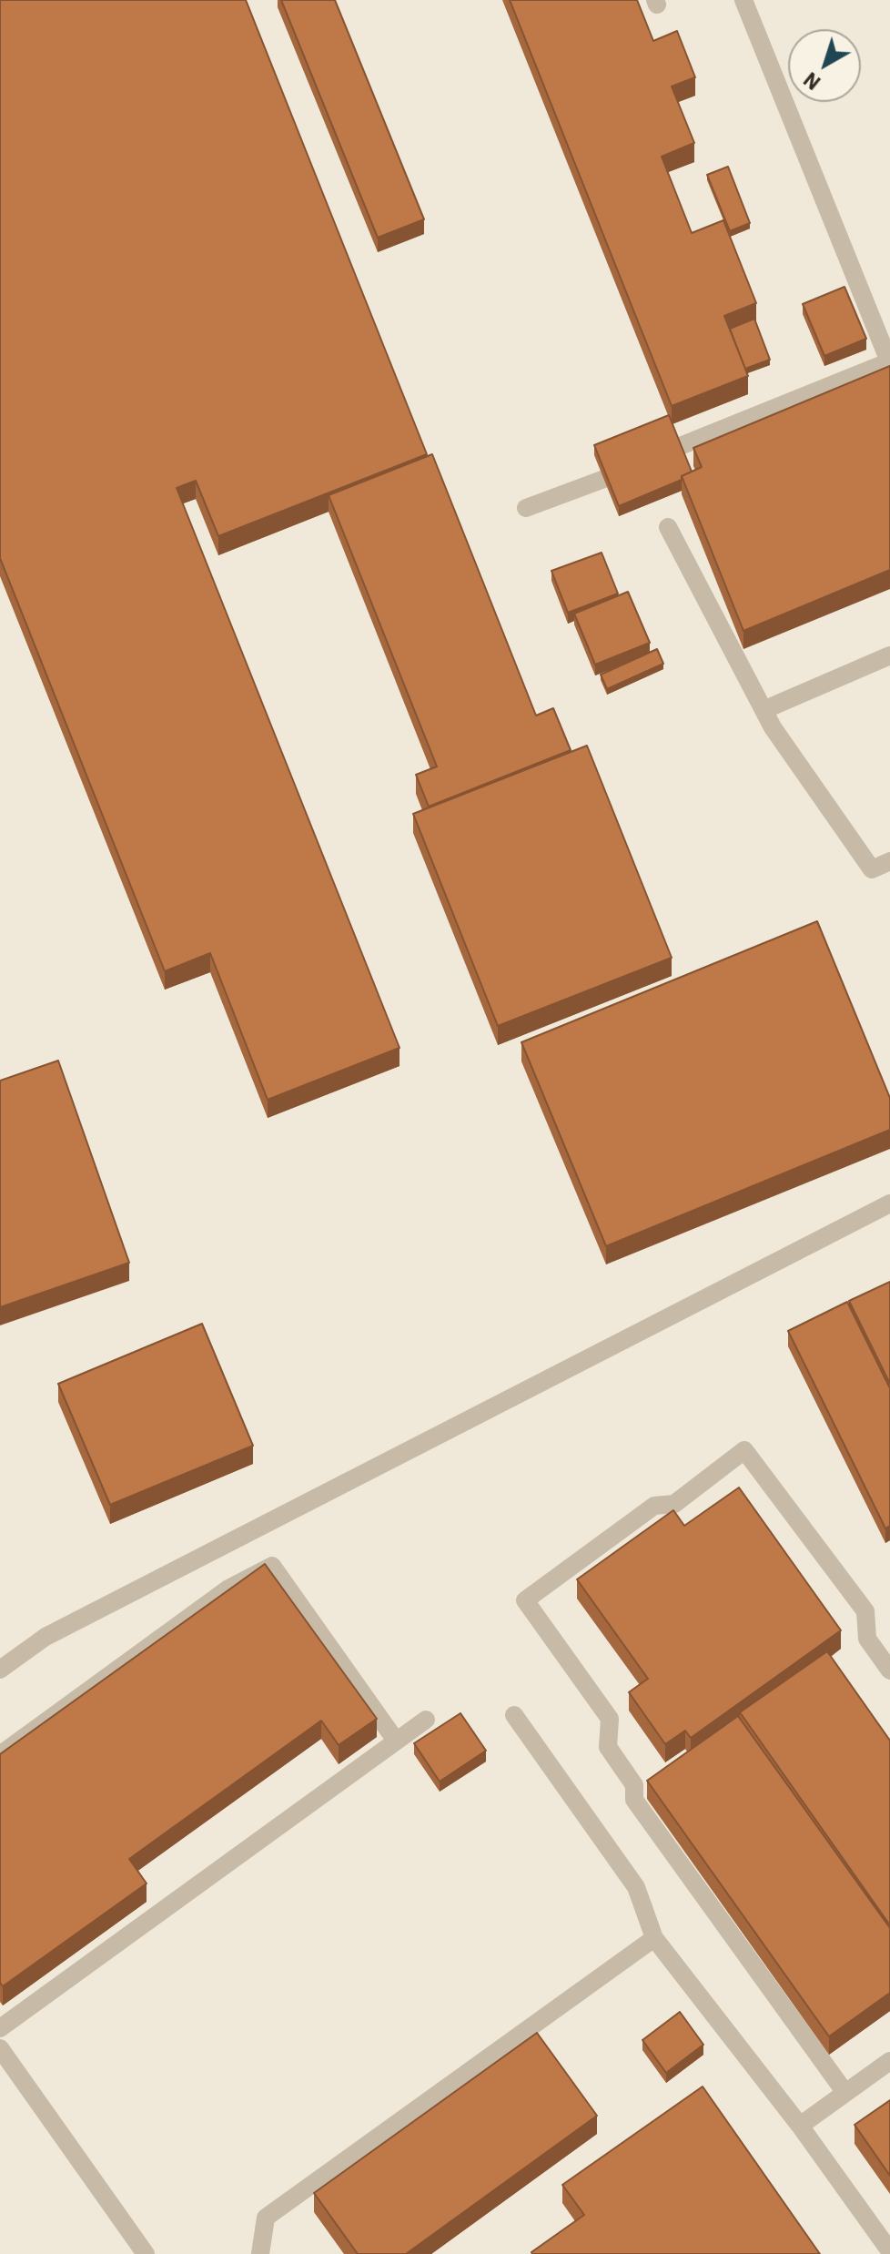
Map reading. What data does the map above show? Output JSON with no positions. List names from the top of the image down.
{
  "north": "bottom left"
}
